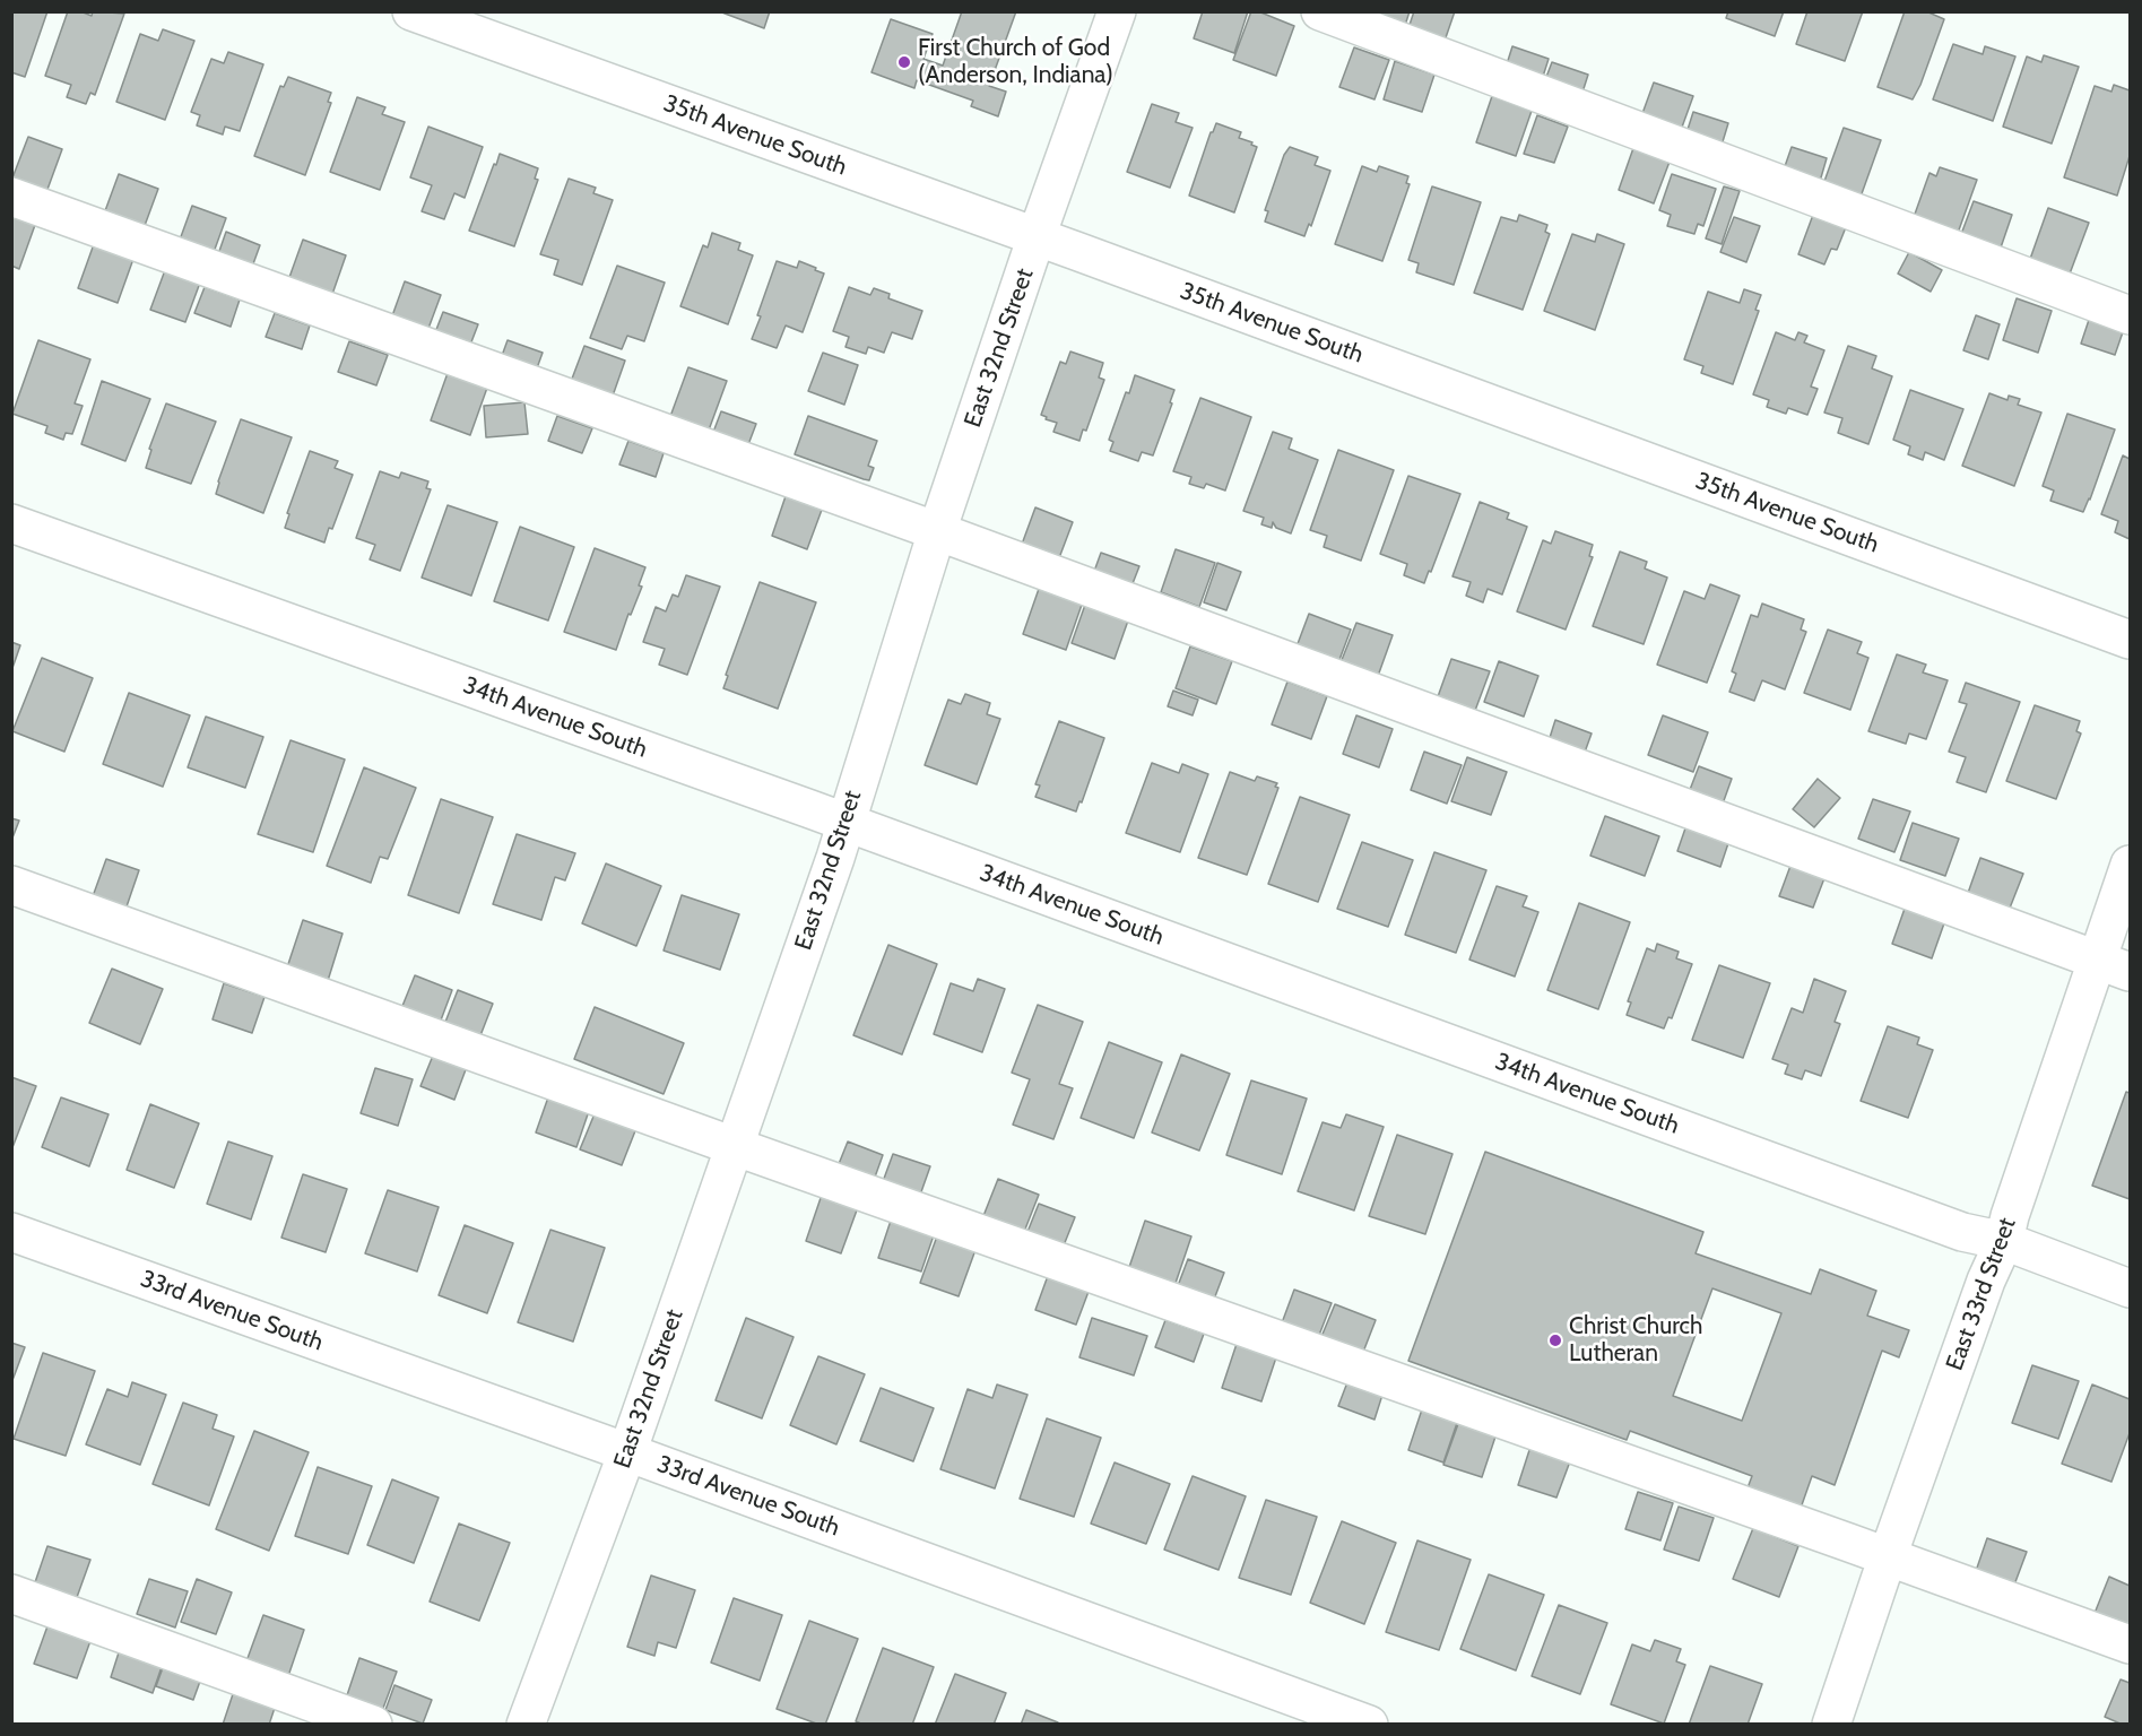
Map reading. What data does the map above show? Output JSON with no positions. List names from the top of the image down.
{
  "streets": {
    "street": [
      "35th Avenue South",
      "East 32nd Street",
      "34th Avenue South",
      "East 33rd Street",
      "33rd Avenue South"
    ]
  },
  "crossings": [
    ["35th Avenue South", "East 32nd Street"],
    ["East 32nd Street", "34th Avenue South"],
    ["East 32nd Street", "33rd Avenue South"],
    ["34th Avenue South", "East 33rd Street"]
  ],
  "places": ["First Church of God (Anderson, Indiana)", "Christ Church Lutheran"]
}
